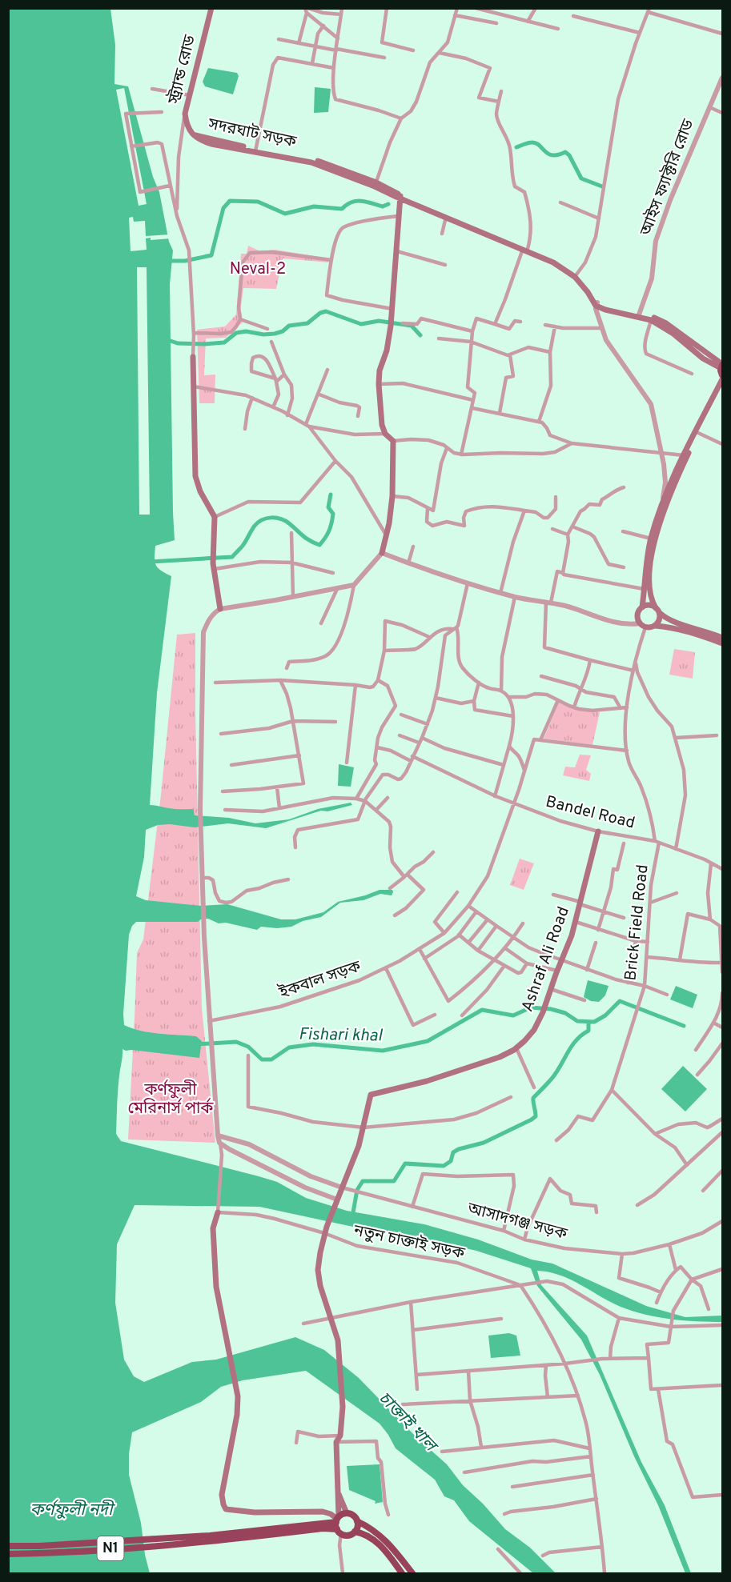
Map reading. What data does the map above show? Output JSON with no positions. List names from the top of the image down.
{
  "streets": {
    "highway": ["N1"],
    "main road": ["স্ট্র্যান্ড রোড", "সদরঘাট সড়ক", "Ashraf Ali Road"],
    "street": [
      "আইস ফ্যাক্টরি রোড",
      "Bandel Road",
      "Brick Field Road",
      "ইকবাল সড়ক",
      "আসাদগঞ্জ সড়ক",
      "নতুন চাক্তাই সড়ক"
    ]
  },
  "crossings": [
    ["স্ট্র্যান্ড রোড", "সদরঘাট সড়ক"],
    ["Bandel Road", "Brick Field Road"],
    ["Bandel Road", "Ashraf Ali Road"],
    ["Bandel Road", "ইকবাল সড়ক"]
  ],
  "water": ["Fishari khal", "চাক্তাই খাল", "কর্ণফুলী নদী"],
  "parks": ["Neval-2", "কর্ণফুলী মেরিনার্স পার্ক"]
}
